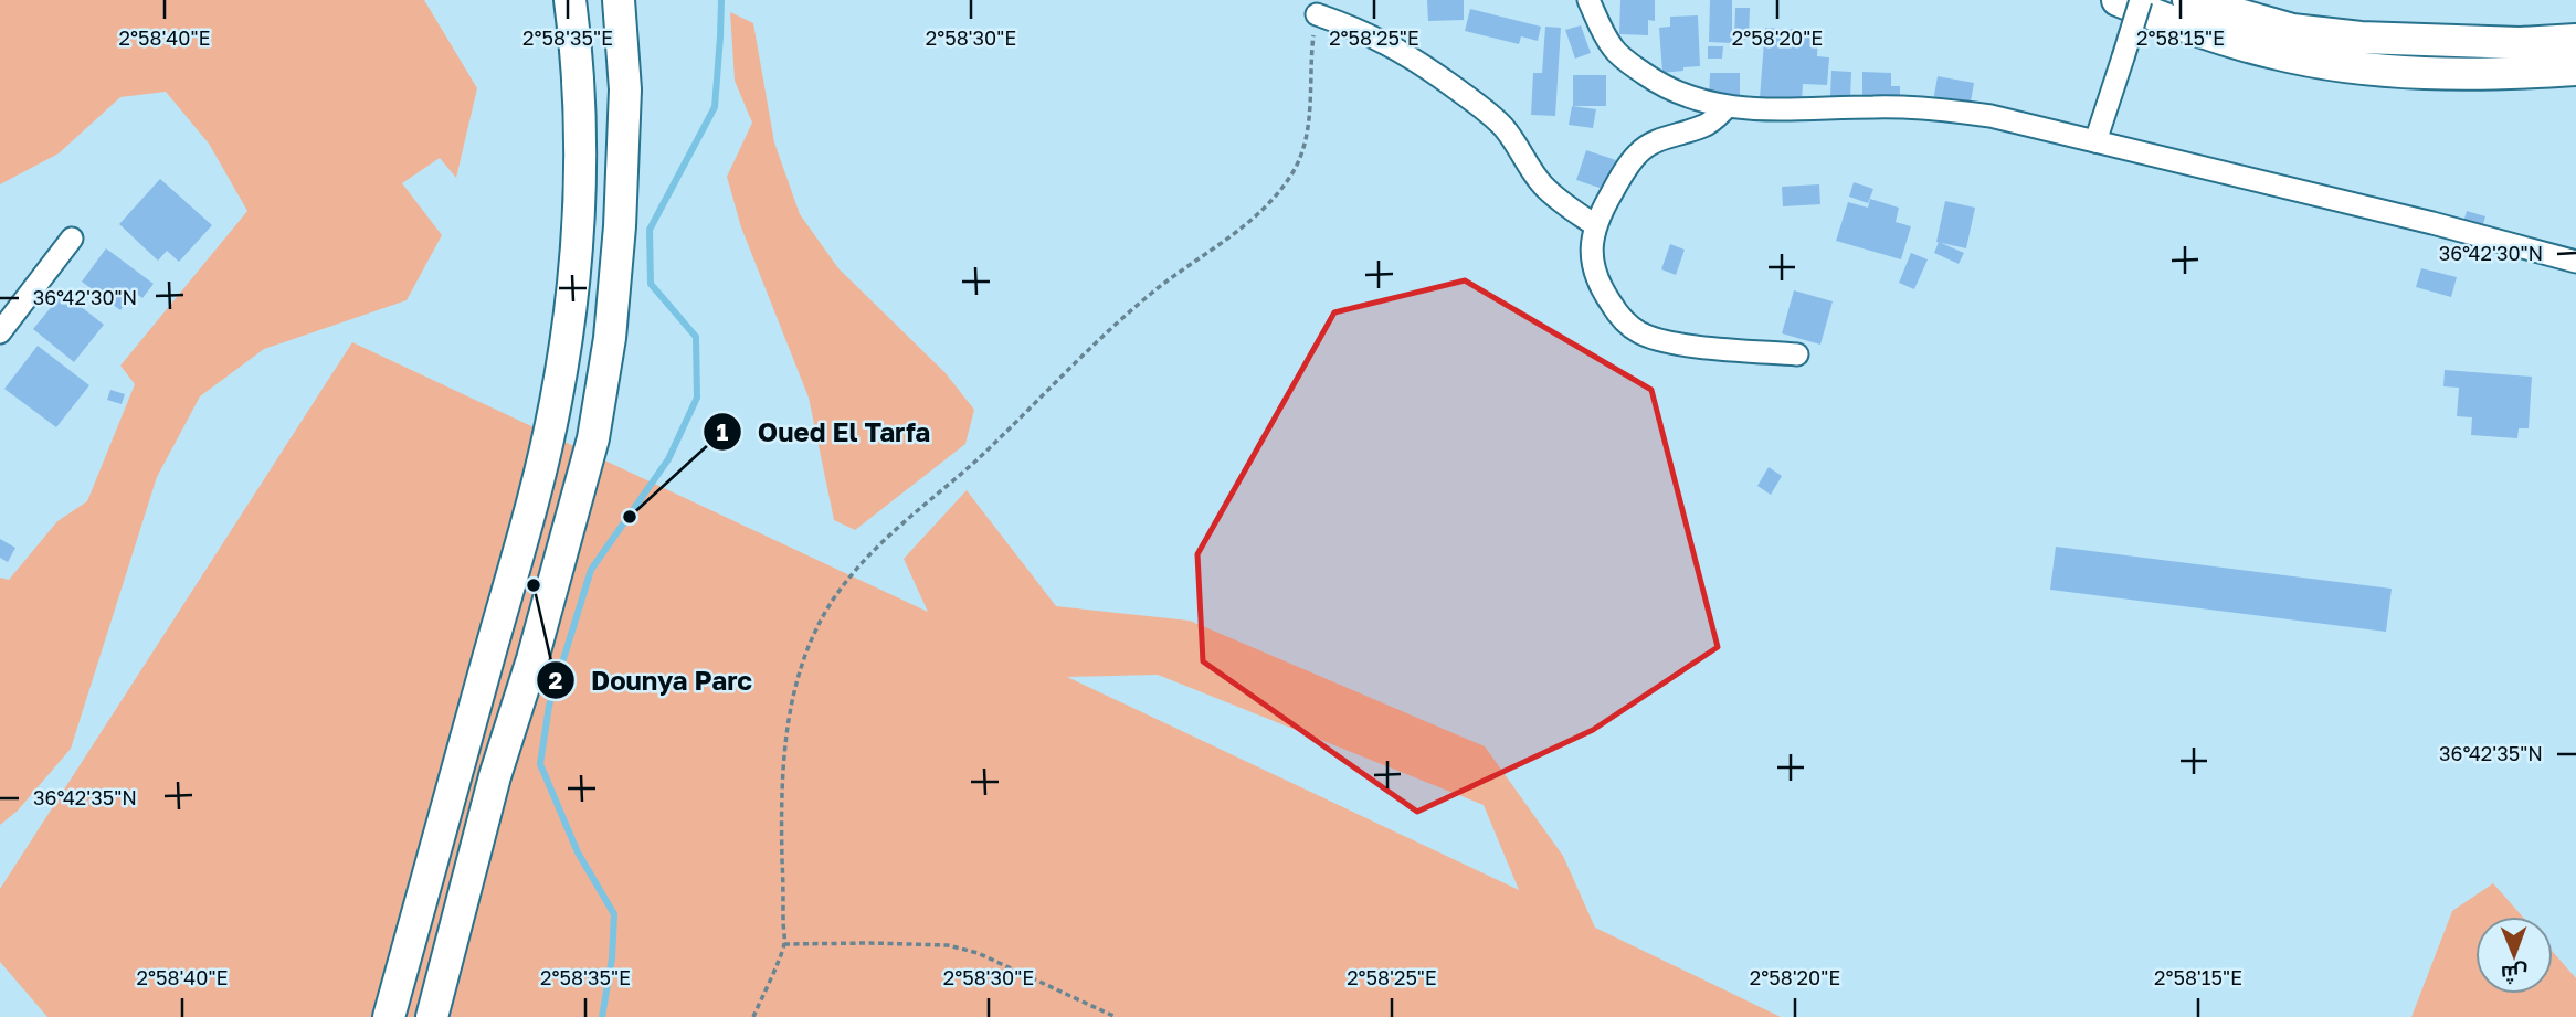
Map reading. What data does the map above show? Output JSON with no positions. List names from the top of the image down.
{
  "places": ["Oued El Tarfa", "Dounya Parc"],
  "north": "bottom",
  "coordinates": [
    "2°58'40\"E",
    "2°58'35\"E",
    "2°58'30\"E",
    "2°58'25\"E",
    "2°58'20\"E",
    "2°58'15\"E",
    "36°42'30\"N",
    "36°42'35\"N"
  ]
}
